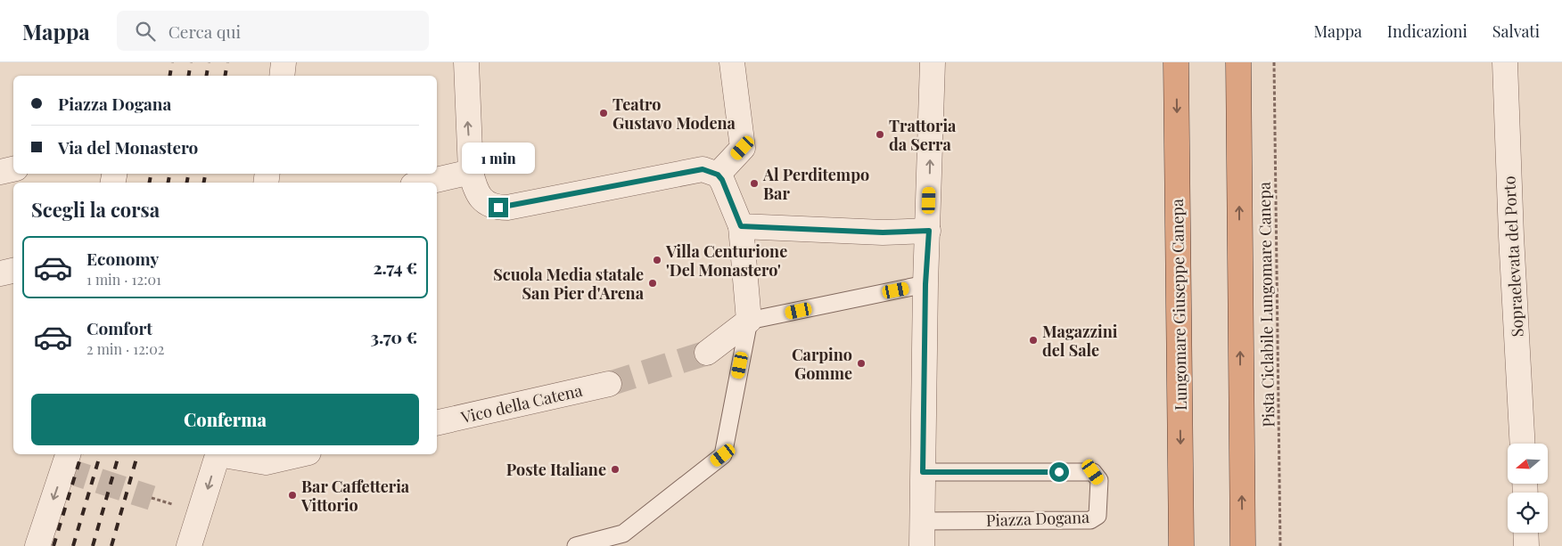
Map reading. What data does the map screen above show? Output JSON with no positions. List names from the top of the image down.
{
  "streets": {
    "highway": ["Lungomare Giuseppe Canepa"],
    "street": ["Sopraelevata del Porto", "Vico della Catena"],
    "lane": ["Piazza Dogana"],
    "path": ["Pista Ciclabile Lungomare Canepa"]
  },
  "places": [
    "Teatro Gustavo Modena",
    "Trattoria da Serra",
    "Al Perditempo Bar",
    "Villa Centurione 'Del Monastero'",
    "Scuola Media statale San Pier d'Arena",
    "Magazzini del Sale",
    "Carpino Gomme",
    "Poste Italiane",
    "Bar Caffetteria Vittorio"
  ],
  "north": "left",
  "page": {
    "header": "Mappa",
    "search": "Cerca qui",
    "nav": ["Mappa", "Indicazioni", "Salvati"],
    "banner": ["Piazza Dogana", "Via del Monastero"],
    "bubble": "1 min",
    "heading": "Scegli la corsa",
    "list": [
      {
        "name": "Economy",
        "note": "1 min · 12:01",
        "value": "2.74 €"
      },
      {
        "name": "Comfort",
        "note": "2 min · 12:02",
        "value": "3.70 €"
      }
    ],
    "buttons": "Conferma"
  }
}
